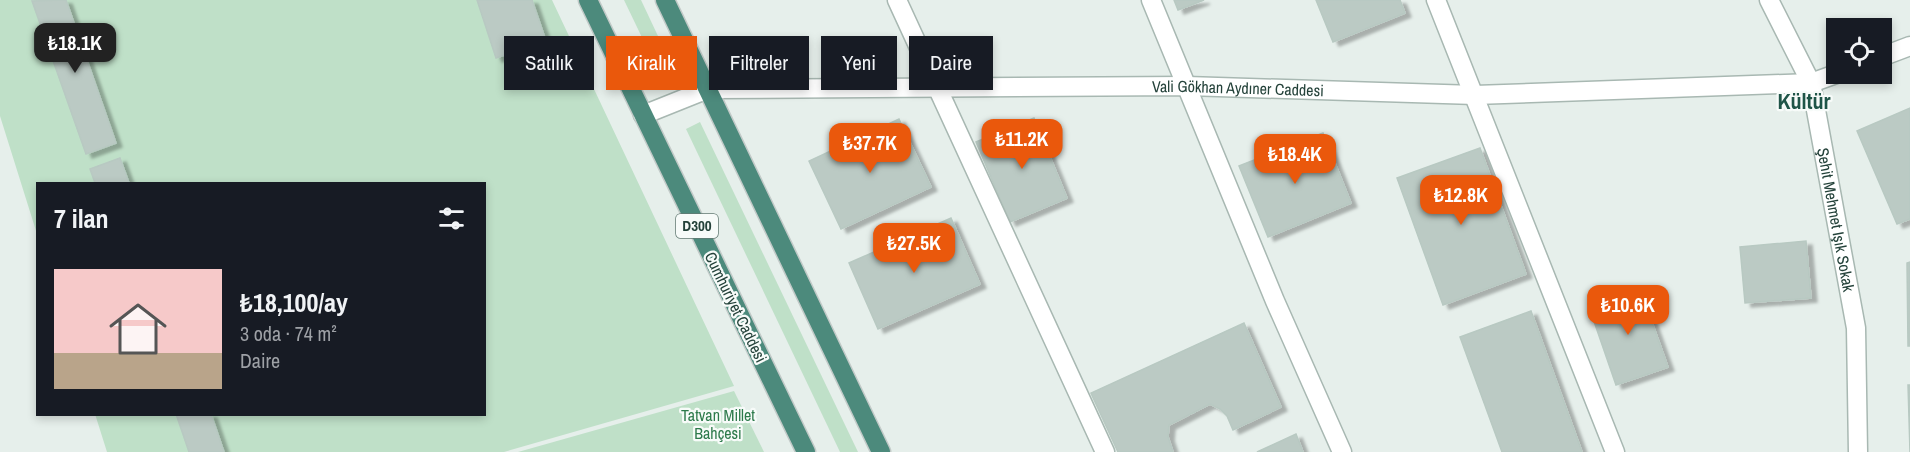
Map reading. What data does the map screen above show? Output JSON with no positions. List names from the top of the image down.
{
  "streets": {
    "highway": ["D300", "Cumhuriyet Caddesi"],
    "street": ["Vali Gökhan Aydıner Caddesi", "Şehit Mehmet Işık Sokak"]
  },
  "crossings": [
    ["Vali Gökhan Aydıner Caddesi", "Şehit Mehmet Işık Sokak"],
    ["Vali Gökhan Aydıner Caddesi", "Cumhuriyet Caddesi"]
  ],
  "districts": ["Kültür"],
  "parks": ["Tatvan Millet Bahçesi"],
  "page": {
    "price": [
      "₺18.1K",
      "₺11.2K",
      "₺37.7K",
      "₺18.4K",
      "₺12.8K",
      "₺27.5K",
      "₺10.6K"
    ],
    "chip": [
      "Satılık",
      "Kiralık",
      "Filtreler",
      "Yeni",
      "Daire"
    ],
    "heading": "7 ilan",
    "list": [
      {
        "name": "₺18,100/ay",
        "note": "3 oda · 74 m² · Daire"
      }
    ]
  }
}
